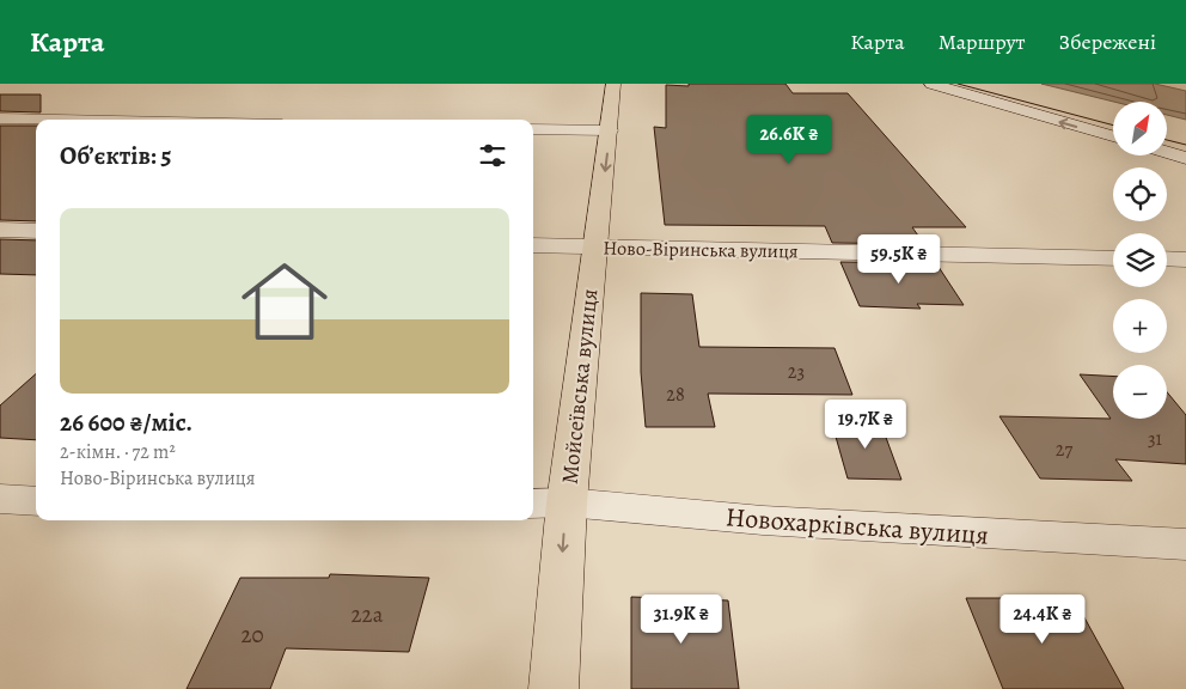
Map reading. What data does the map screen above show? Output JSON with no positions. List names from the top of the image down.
{
  "streets": {
    "main road": ["Мойсеївська вулиця"],
    "street": ["Ново-Віринська вулиця", "Новохарківська вулиця"]
  },
  "crossings": [
    ["Ново-Віринська вулиця", "Мойсеївська вулиця"],
    ["Мойсеївська вулиця", "Новохарківська вулиця"]
  ],
  "one_way": ["Мойсеївська вулиця"],
  "house_numbers": [
    "23",
    "28",
    "31",
    "27",
    "22а",
    "20"
  ],
  "north": "top right",
  "page": {
    "header": "Карта",
    "nav": ["Карта", "Маршрут", "Збережені"],
    "map_buttons": ["+", "−"],
    "price": [
      "26.6K ₴",
      "59.5K ₴",
      "19.7K ₴",
      "31.9K ₴",
      "24.4K ₴"
    ],
    "heading": "Об’єктів: 5",
    "list": [
      {
        "name": "26 600 ₴/міс.",
        "note": "2-кімн. · 72 m² · Ново-Віринська вулиця"
      }
    ]
  }
}
